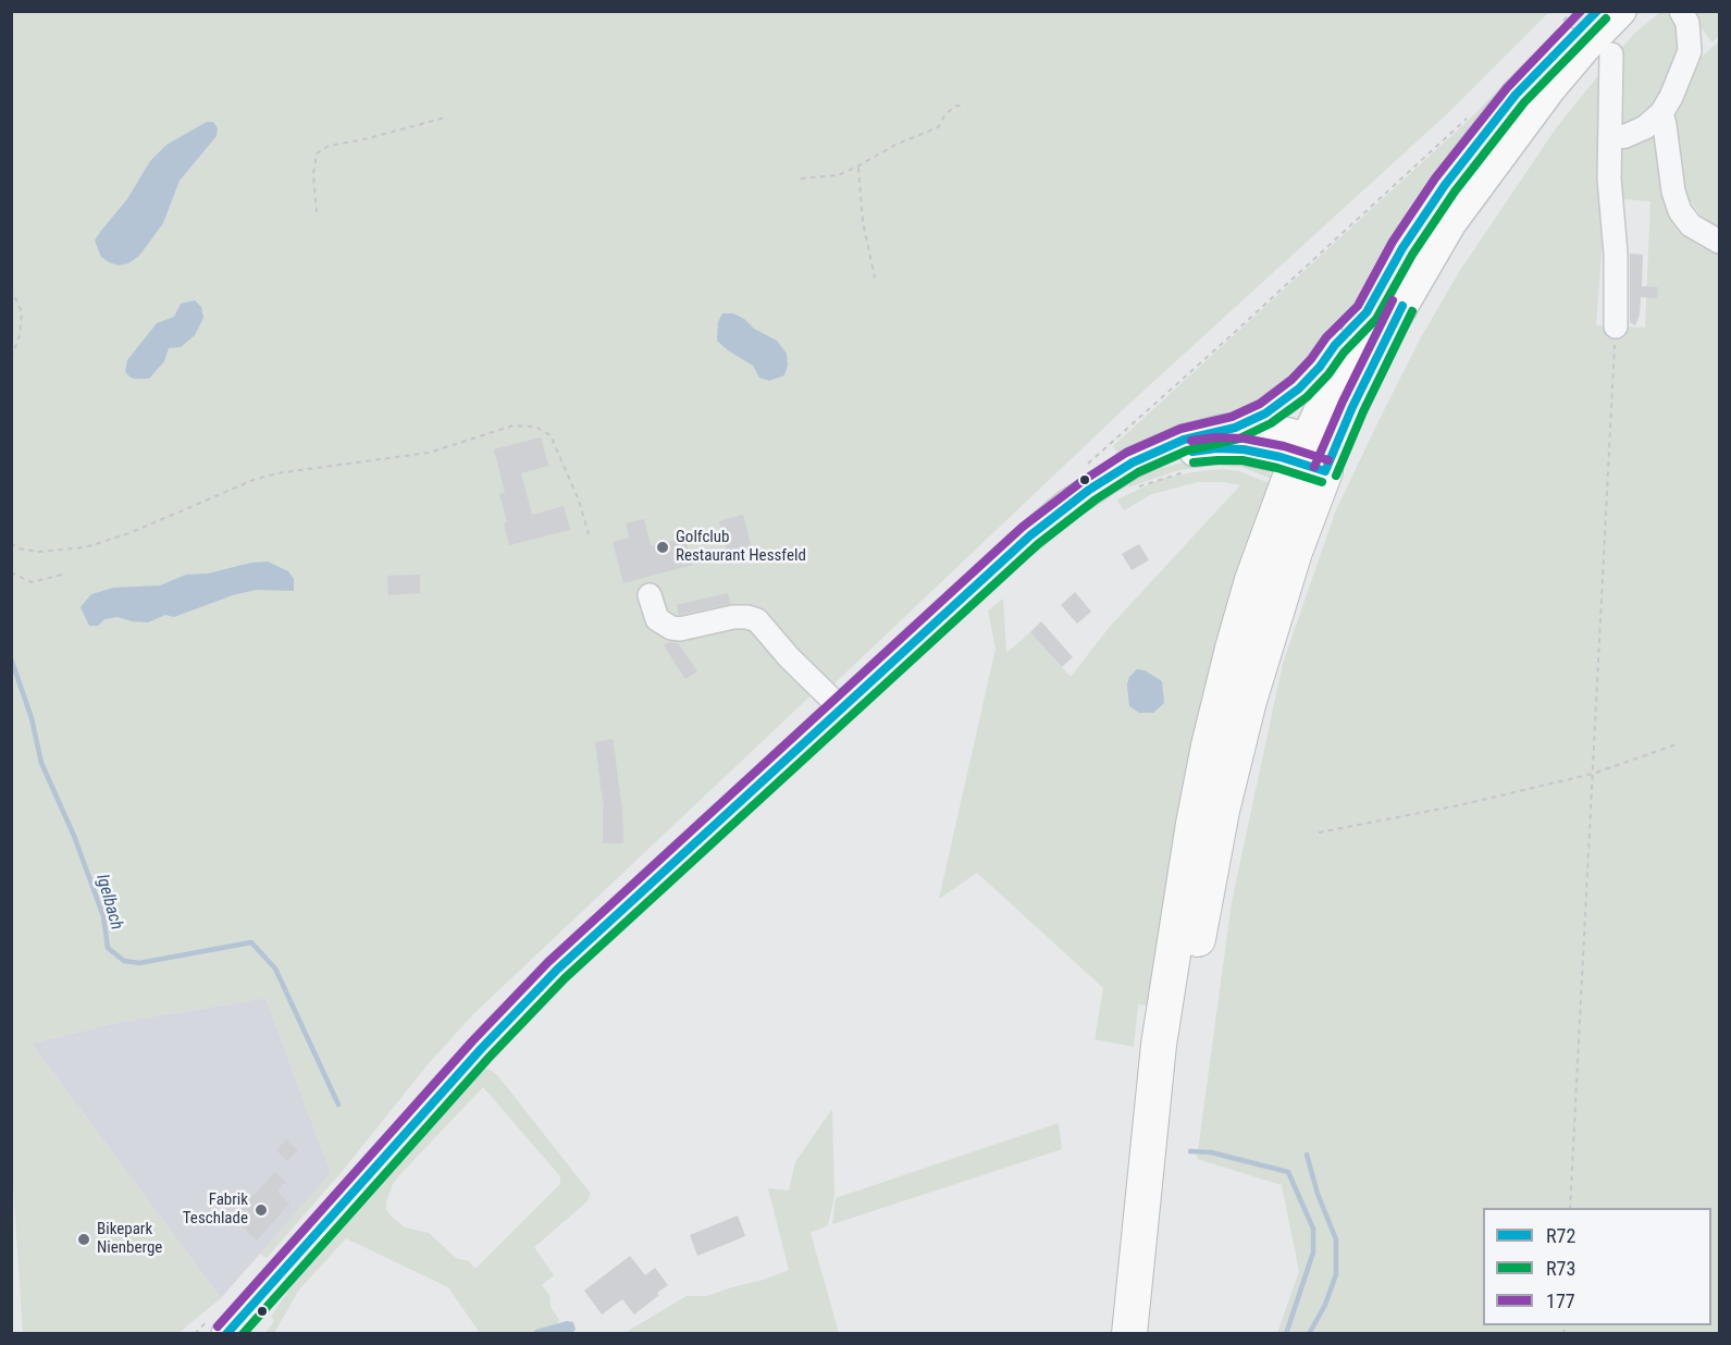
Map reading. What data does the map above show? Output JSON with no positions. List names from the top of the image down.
{
  "water": ["Igelbach"],
  "places": ["Golfclub Restaurant Hessfeld", "Fabrik Teschlade", "Bikepark Nienberge"],
  "lines": ["transit line R72", "transit line 177", "transit line R73"],
  "legend": ["R72", "R73", "177"]
}
